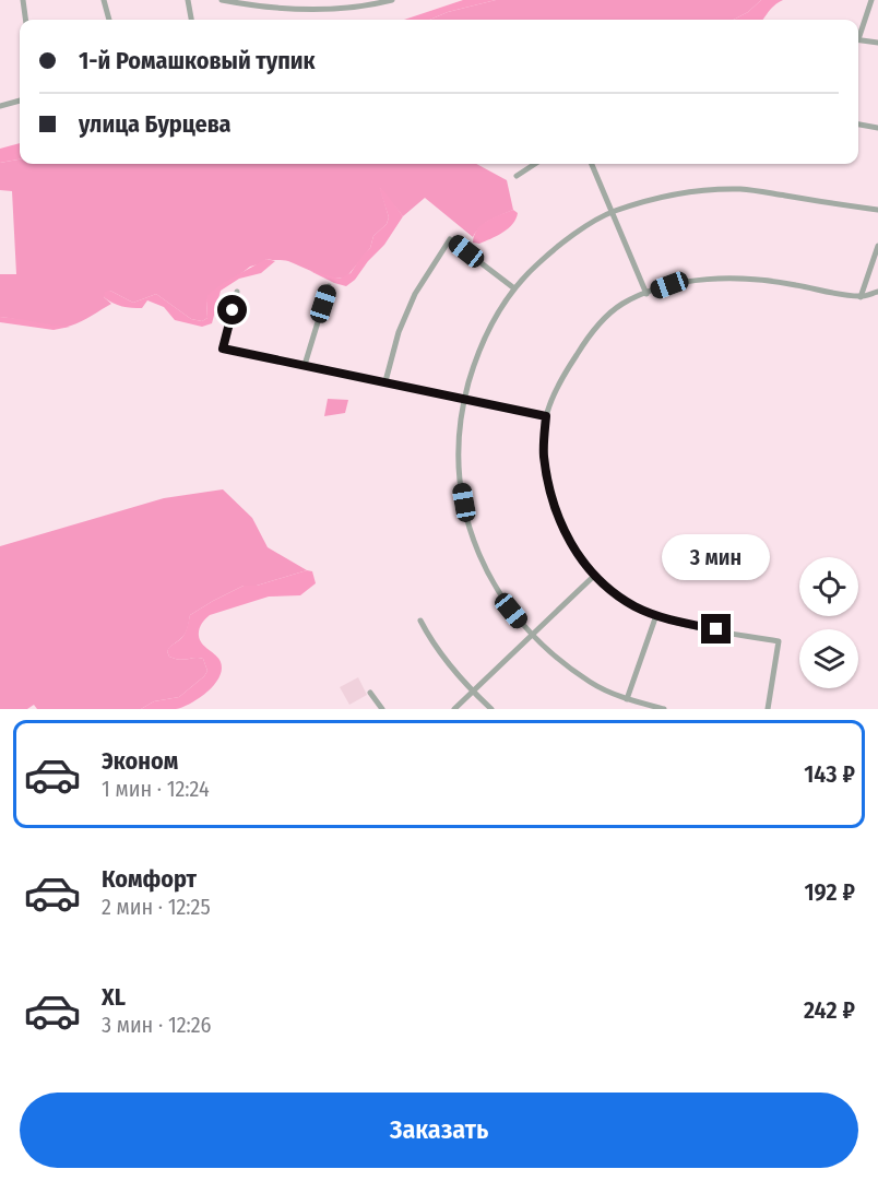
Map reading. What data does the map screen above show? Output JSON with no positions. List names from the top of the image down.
{
  "page": {
    "banner": ["1-й Ромашковый тупик", "улица Бурцева"],
    "bubble": "3 мин",
    "list": [
      {
        "name": "Эконом",
        "note": "1 мин · 12:24",
        "value": "143 ₽"
      },
      {
        "name": "Комфорт",
        "note": "2 мин · 12:25",
        "value": "192 ₽"
      },
      {
        "name": "XL",
        "note": "3 мин · 12:26",
        "value": "242 ₽"
      }
    ],
    "buttons": "Заказать"
  }
}
